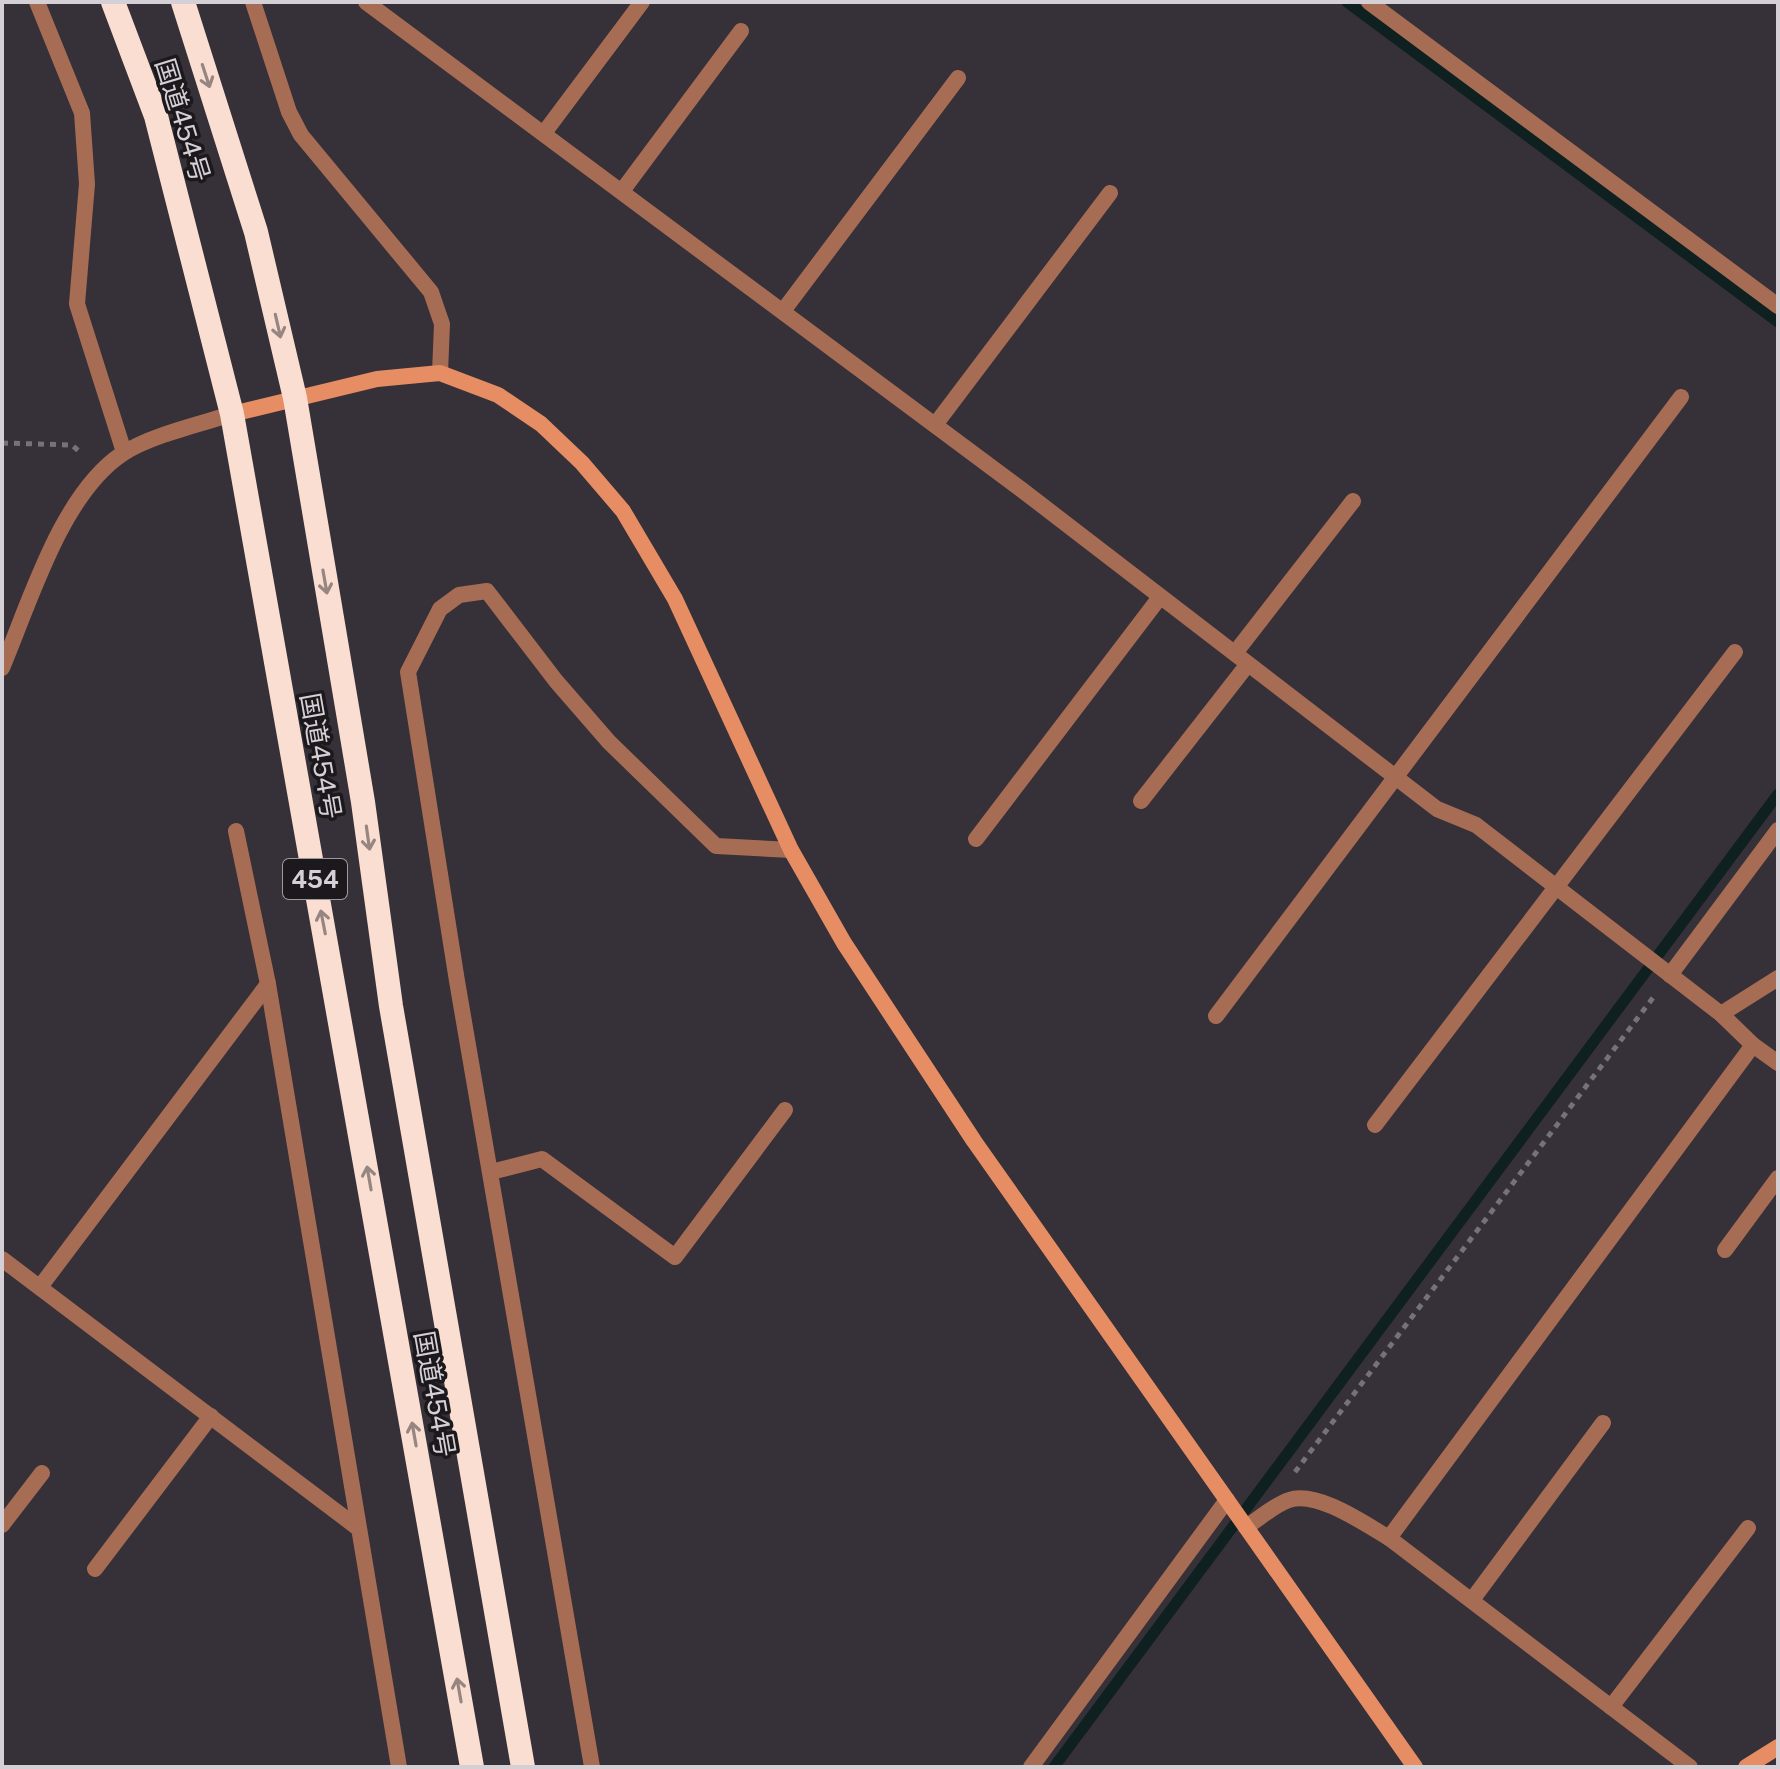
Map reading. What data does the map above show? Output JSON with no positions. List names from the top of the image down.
{
  "streets": {
    "highway": ["国道454号", "454"]
  }
}
